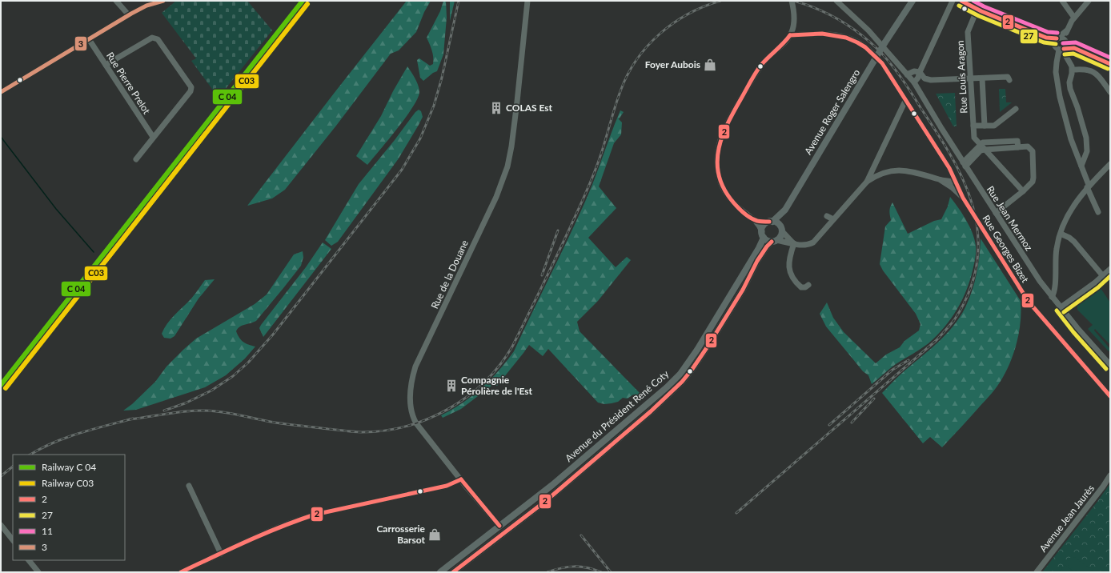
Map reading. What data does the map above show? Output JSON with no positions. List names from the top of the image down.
{
  "streets": {
    "main road": ["Avenue Roger Salengro", "Avenue du Président René Coty"],
    "street": [
      "Rue Louis Aragon",
      "Rue Pierre Prelot",
      "Rue Jean Mermoz",
      "Rue Georges Bizet",
      "Rue de la Douane",
      "Avenue Jean Jaurès"
    ]
  },
  "crossings": [
    ["Avenue Roger Salengro", "Rue Georges Bizet"],
    ["Avenue Roger Salengro", "Avenue du Président René Coty"],
    ["Rue Georges Bizet", "Avenue du Président René Coty"],
    ["Rue de la Douane", "Avenue du Président René Coty"]
  ],
  "places": {
    "shop": ["Foyer Aubois", "Carrosserie Barsot"],
    "building": ["COLAS Est", "Compagnie Pérolière de l'Est"]
  },
  "lines": [
    "transit line 2",
    "transit line 11",
    "transit line 3",
    "rail line C03",
    "transit line 27"
  ],
  "legend": [
    "Railway C 04",
    "Railway C03",
    "2",
    "27",
    "11",
    "3"
  ]
}
